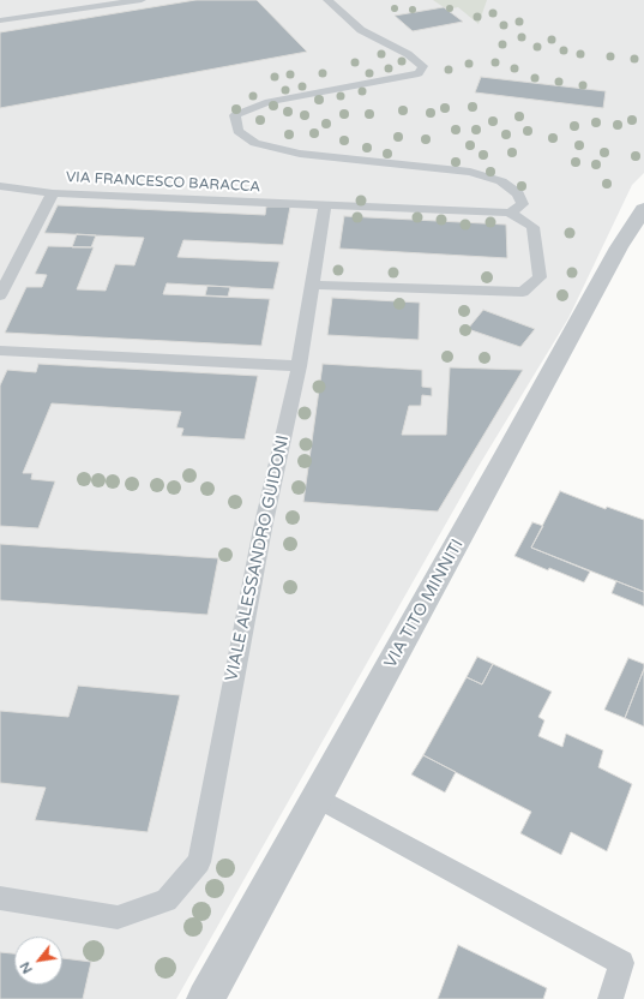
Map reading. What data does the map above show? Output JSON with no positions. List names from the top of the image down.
{
  "streets": {
    "street": ["VIA TITO MINNITI"],
    "lane": ["VIA FRANCESCO BARACCA", "VIALE ALESSANDRO GUIDONI"]
  },
  "crossings": [
    ["VIA FRANCESCO BARACCA", "VIALE ALESSANDRO GUIDONI"]
  ],
  "north": "bottom left"
}
